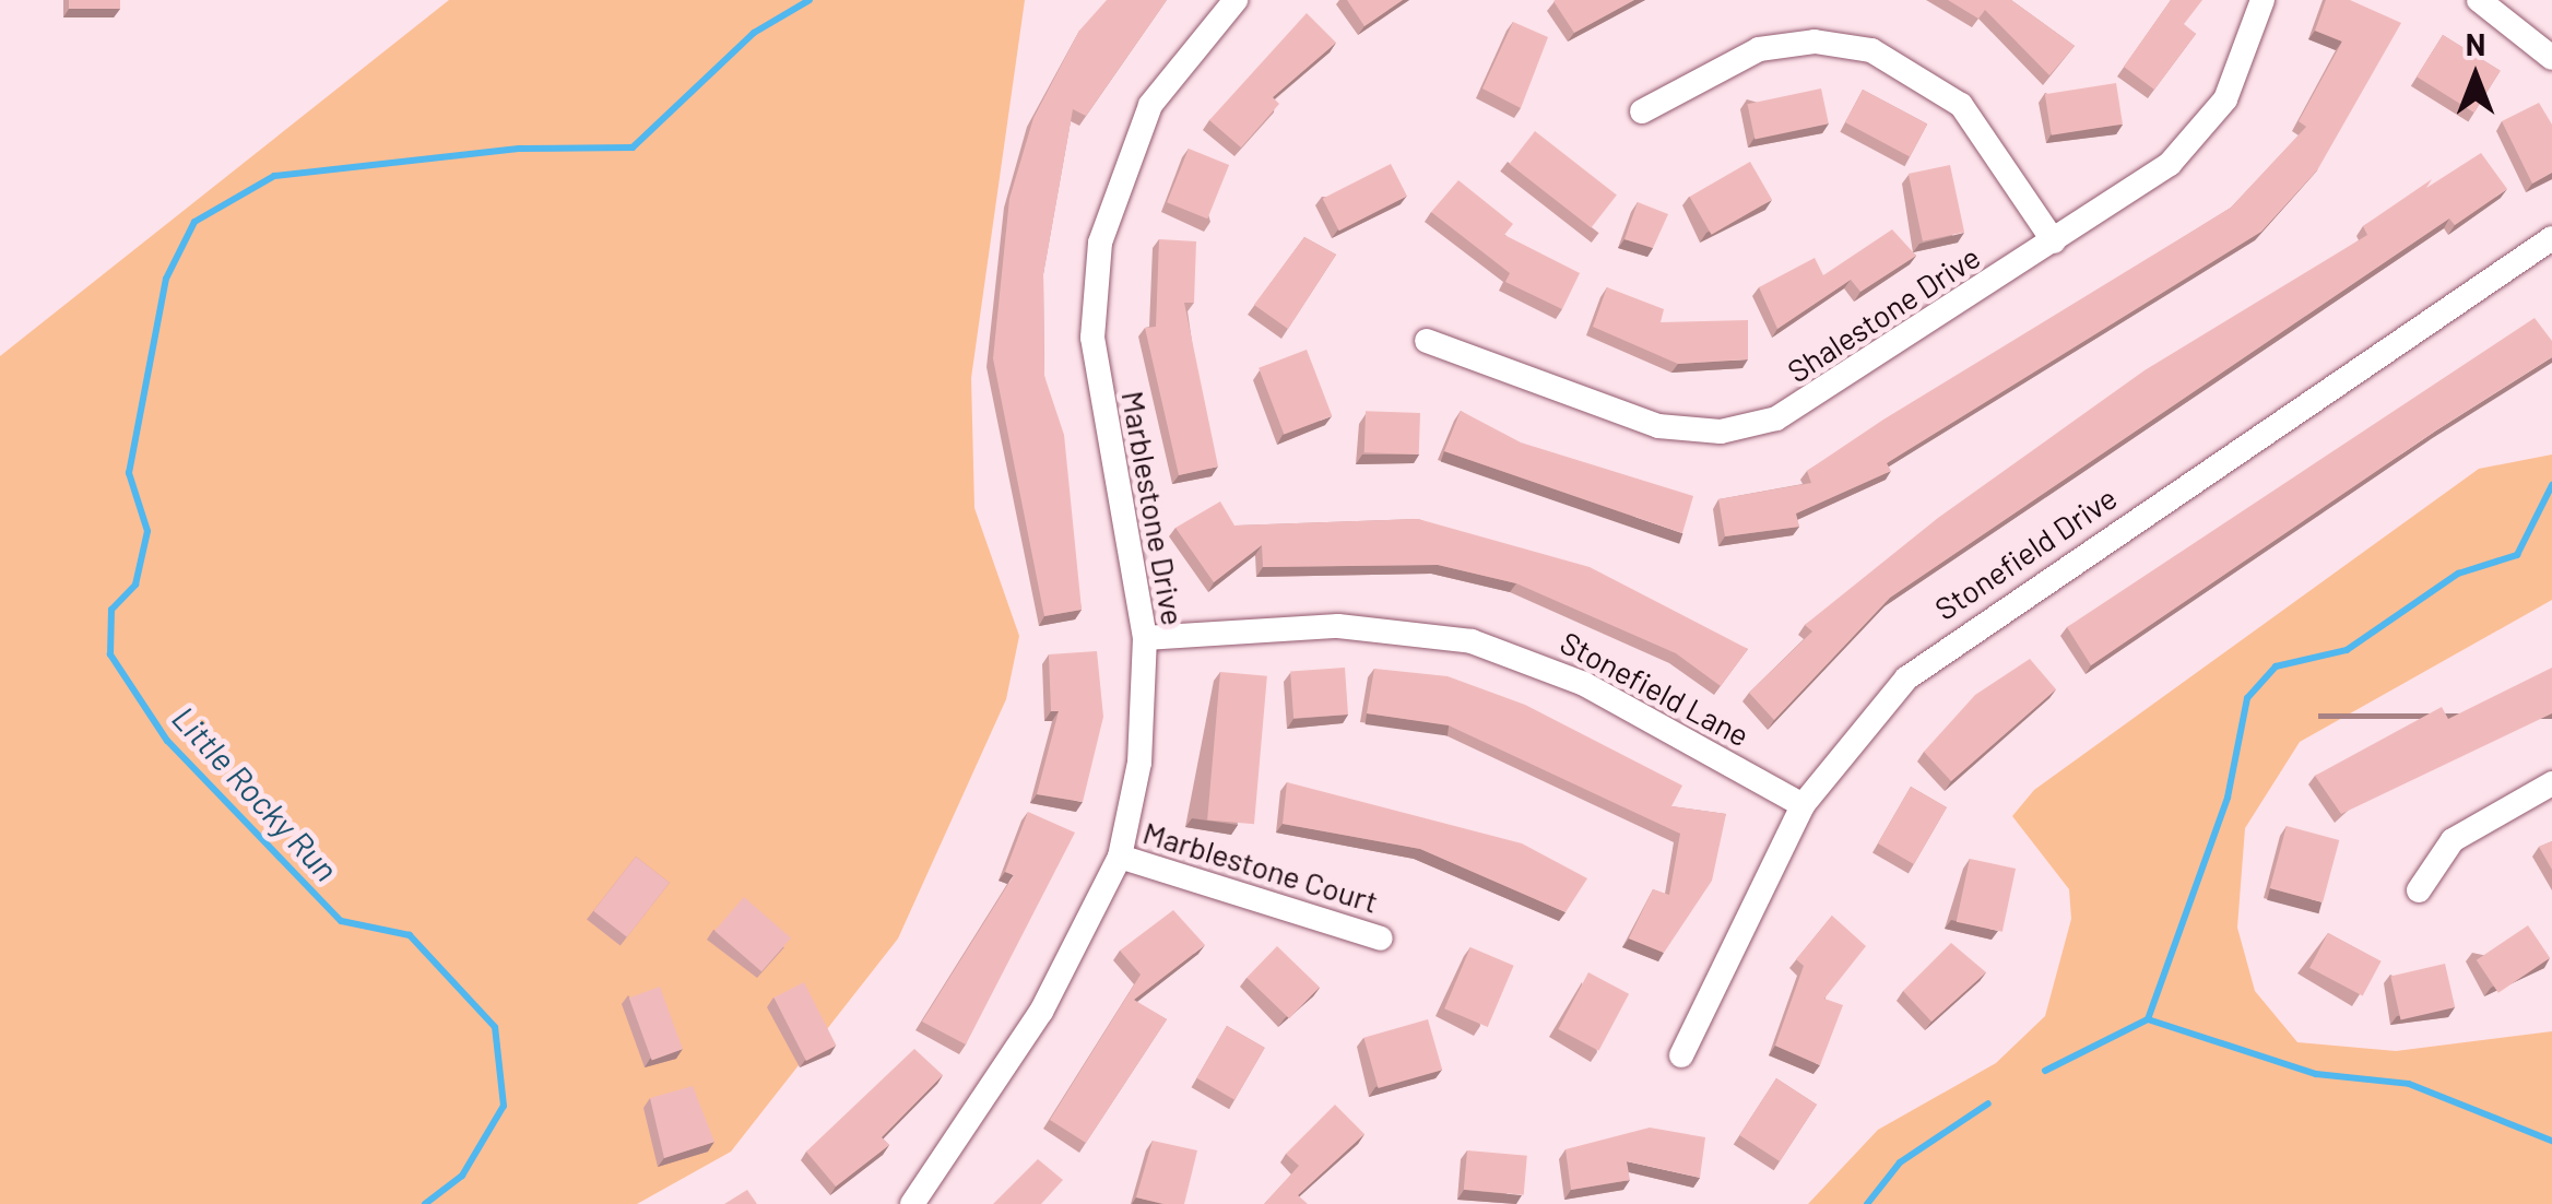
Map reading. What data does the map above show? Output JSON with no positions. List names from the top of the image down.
{
  "streets": {
    "street": [
      "Shalestone Drive",
      "Marblestone Drive",
      "Stonefield Drive",
      "Stonefield Lane",
      "Marblestone Court"
    ]
  },
  "crossings": [
    ["Marblestone Drive", "Stonefield Lane"],
    ["Marblestone Drive", "Marblestone Court"],
    ["Stonefield Drive", "Stonefield Lane"]
  ],
  "water": ["Little Rocky Run"],
  "north": "top"
}
